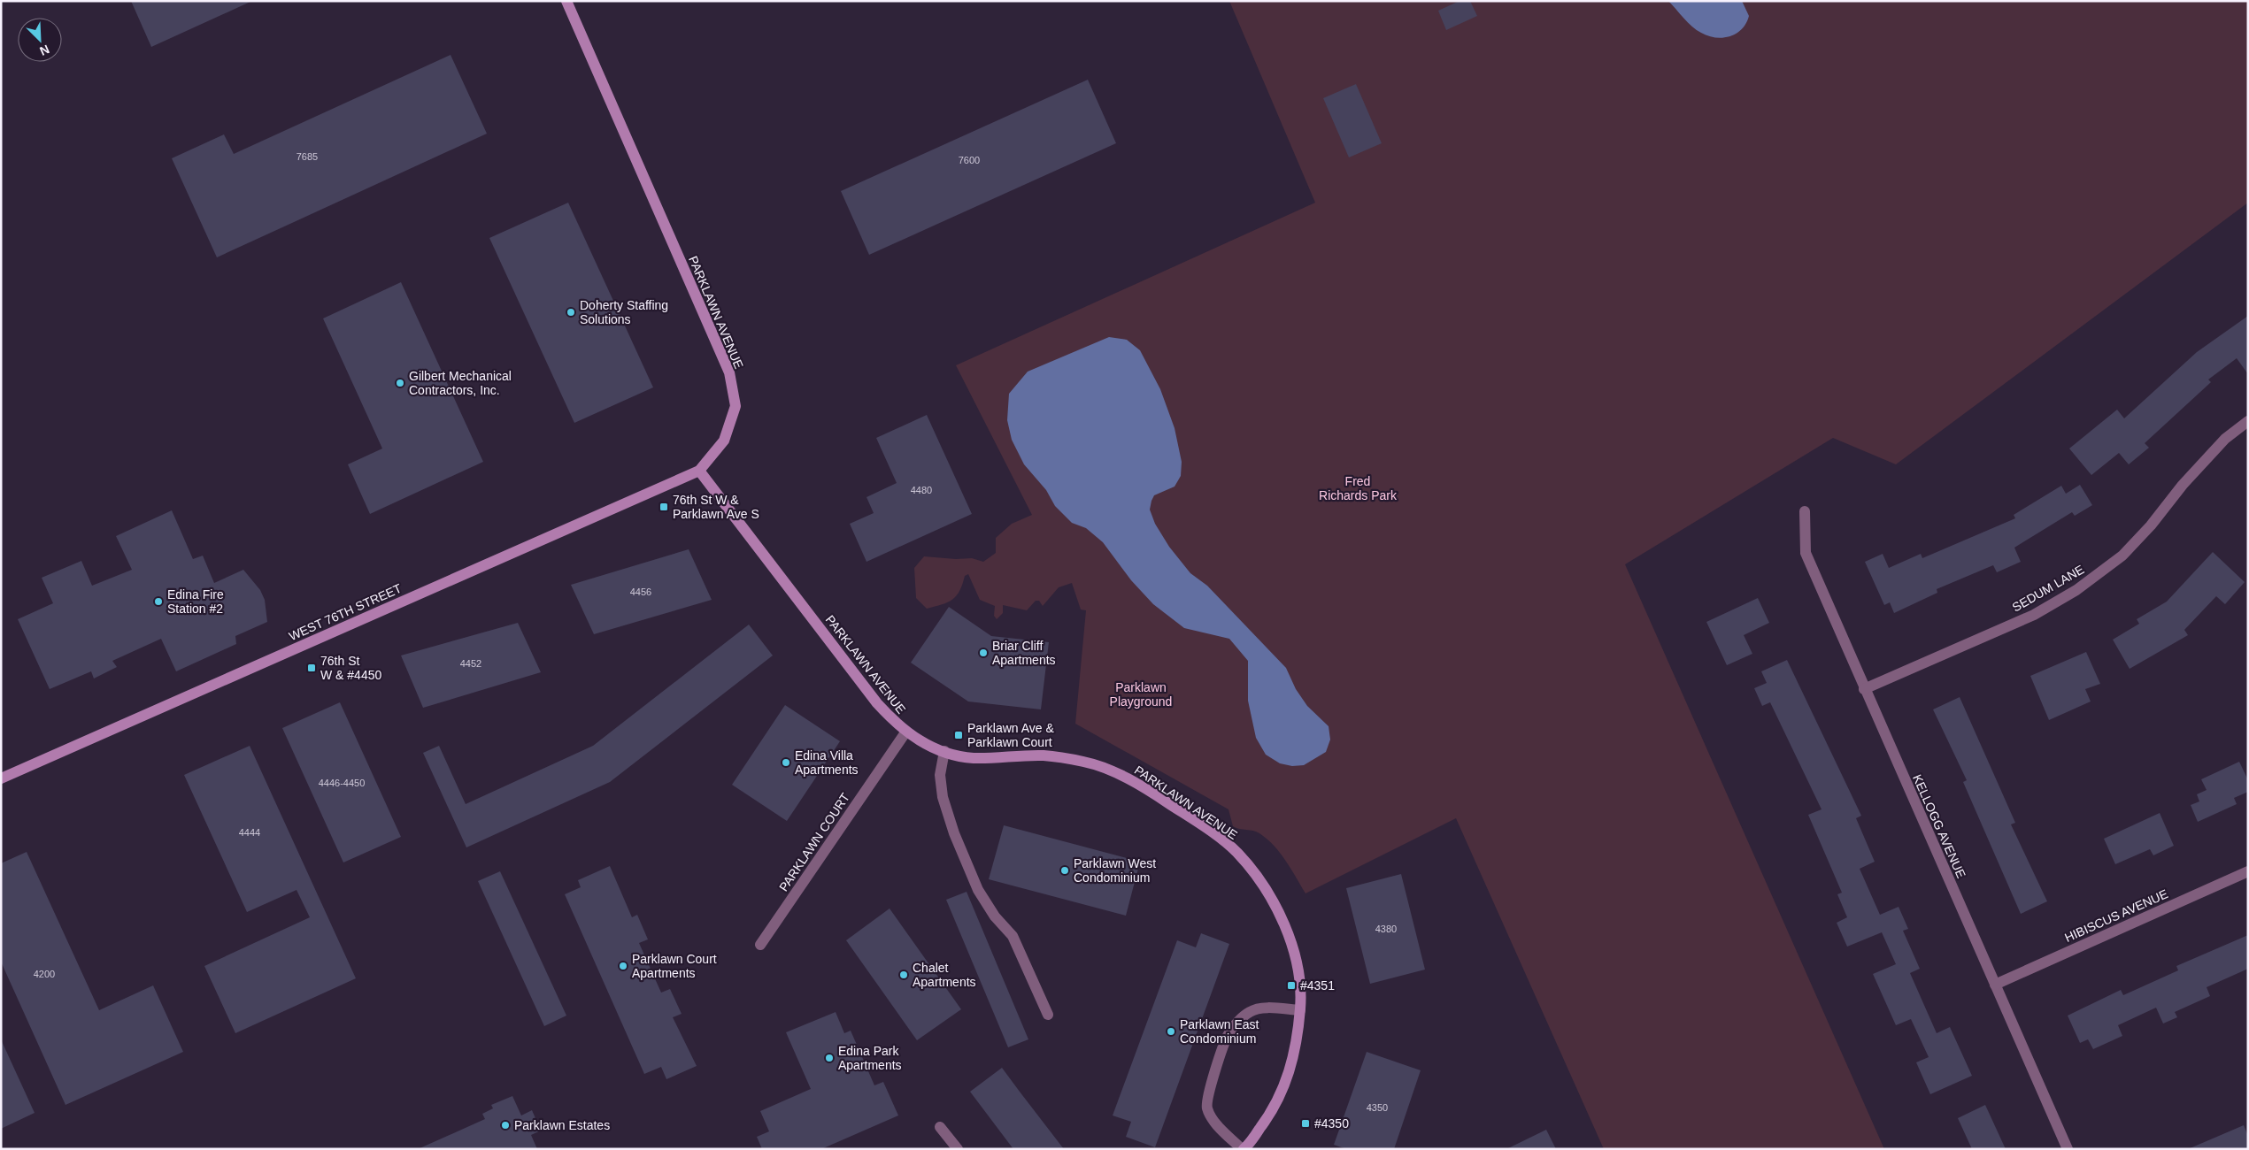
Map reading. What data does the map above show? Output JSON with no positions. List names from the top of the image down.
{
  "streets": {
    "street": [
      "PARKLAWN AVENUE",
      "SEDUM LANE",
      "WEST 76TH STREET",
      "KELLOGG AVENUE",
      "PARKLAWN COURT",
      "HIBISCUS AVENUE"
    ]
  },
  "crossings": [
    ["PARKLAWN AVENUE", "WEST 76TH STREET"],
    ["PARKLAWN AVENUE", "PARKLAWN COURT"],
    ["SEDUM LANE", "KELLOGG AVENUE"],
    ["KELLOGG AVENUE", "HIBISCUS AVENUE"]
  ],
  "parks": ["Fred Richards Park", "Parklawn Playground"],
  "places": {
    "other": [
      "Doherty Staffing Solutions",
      "Gilbert Mechanical Contractors, Inc.",
      "Edina Fire Station #2",
      "Briar Cliff Apartments",
      "Edina Villa Apartments",
      "Parklawn West Condominium",
      "Parklawn Court Apartments",
      "Chalet Apartments",
      "Parklawn East Condominium",
      "Edina Park Apartments",
      "Parklawn Estates"
    ],
    "transit": [
      "76th St W & Parklawn Ave S",
      "76th St W & #4450",
      "Parklawn Ave & Parklawn Court",
      "#4351",
      "#4350"
    ]
  },
  "house_numbers": [
    "7685",
    "7600",
    "4480",
    "4456",
    "4452",
    "4446-4450",
    "4444",
    "4380",
    "4200",
    "4350"
  ],
  "north": "bottom right"
}
